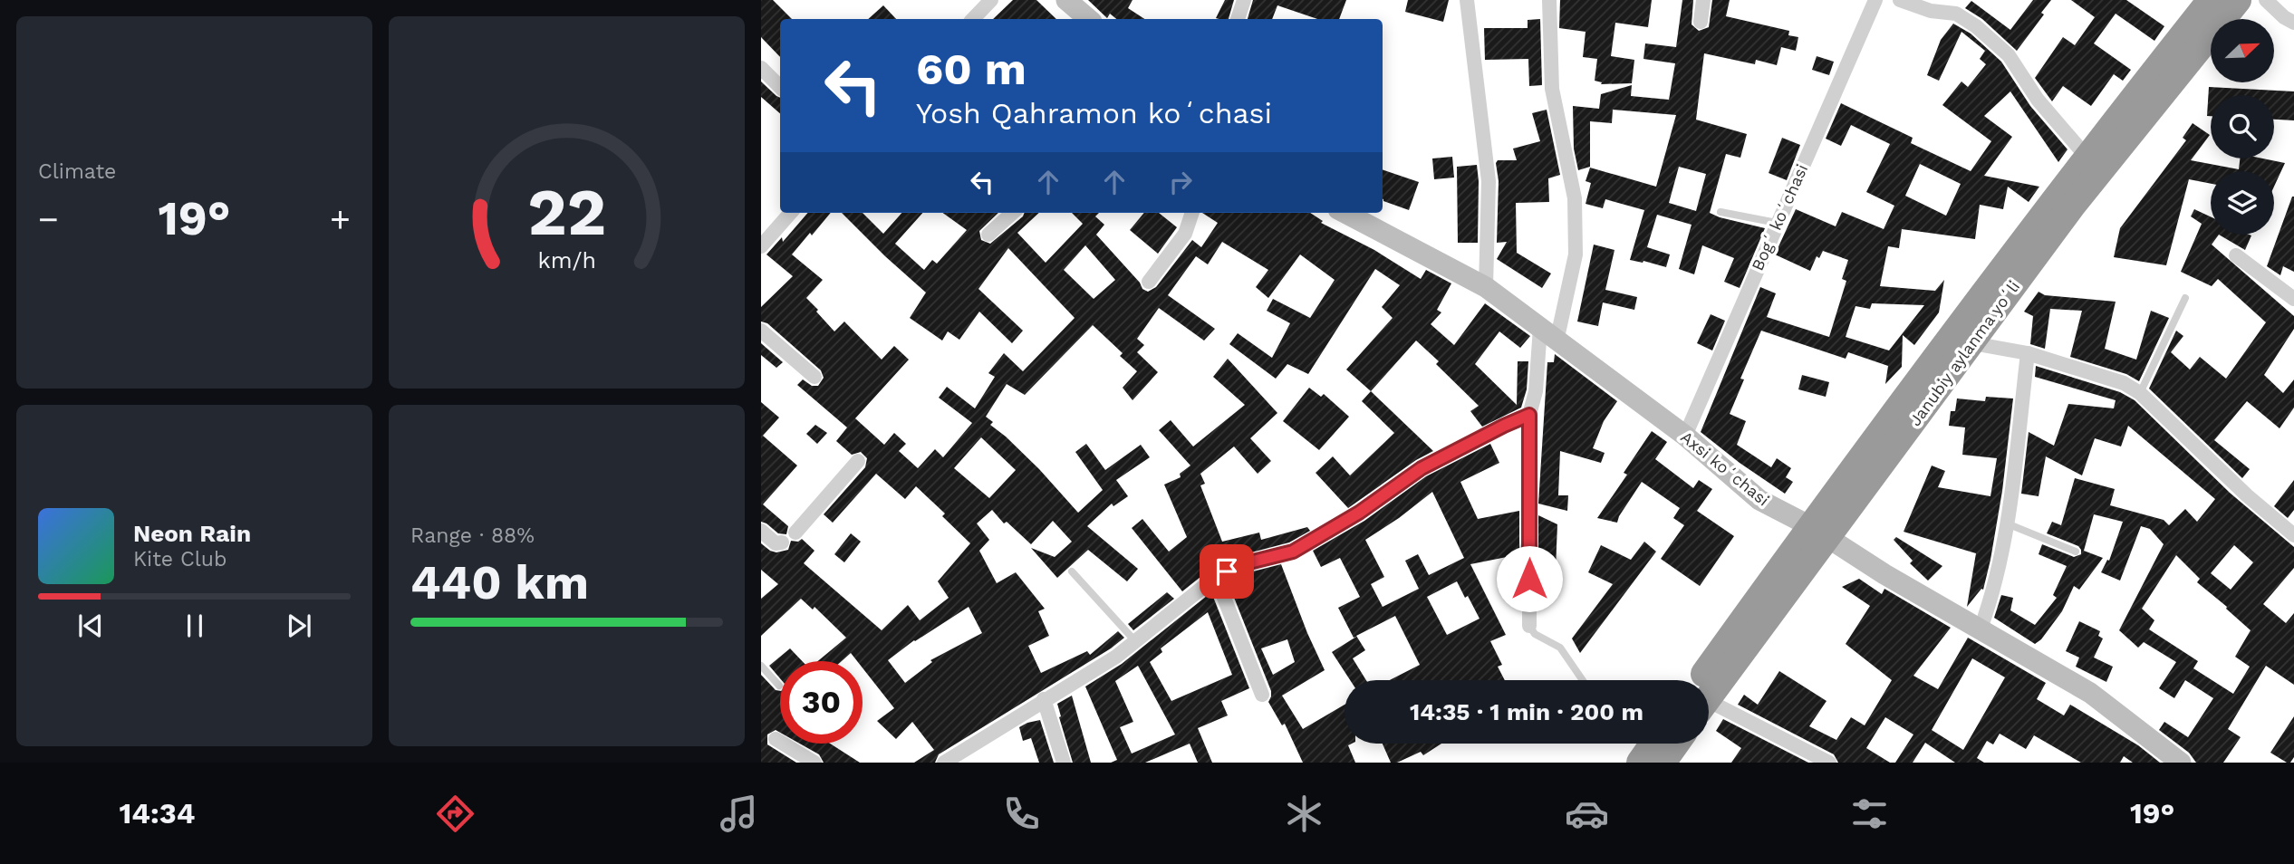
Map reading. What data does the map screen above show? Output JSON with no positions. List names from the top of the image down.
{
  "streets": {
    "highway": ["Janubiy aylanma yoʻli"],
    "street": ["Bogʻ koʻchasi", "Axsi koʻchasi"]
  },
  "crossings": [
    ["Bogʻ koʻchasi", "Axsi koʻchasi"],
    ["Janubiy aylanma yoʻli", "Axsi koʻchasi"]
  ],
  "north": "top right",
  "page": {
    "tile": [
      "Climate",
      ["Range · 88%", "440 km"]
    ],
    "turn": ["60 m", "Yosh Qahramon koʻchasi"],
    "heat": ["−", "19°", "+"],
    "song": ["Neon Rain", "Kite Club"],
    "limit": "30",
    "trip": "14:35 · 1 min · 200 m",
    "tabs": ["14:34", "19°"],
    "gauge": ["22", "km/h"]
  }
}
